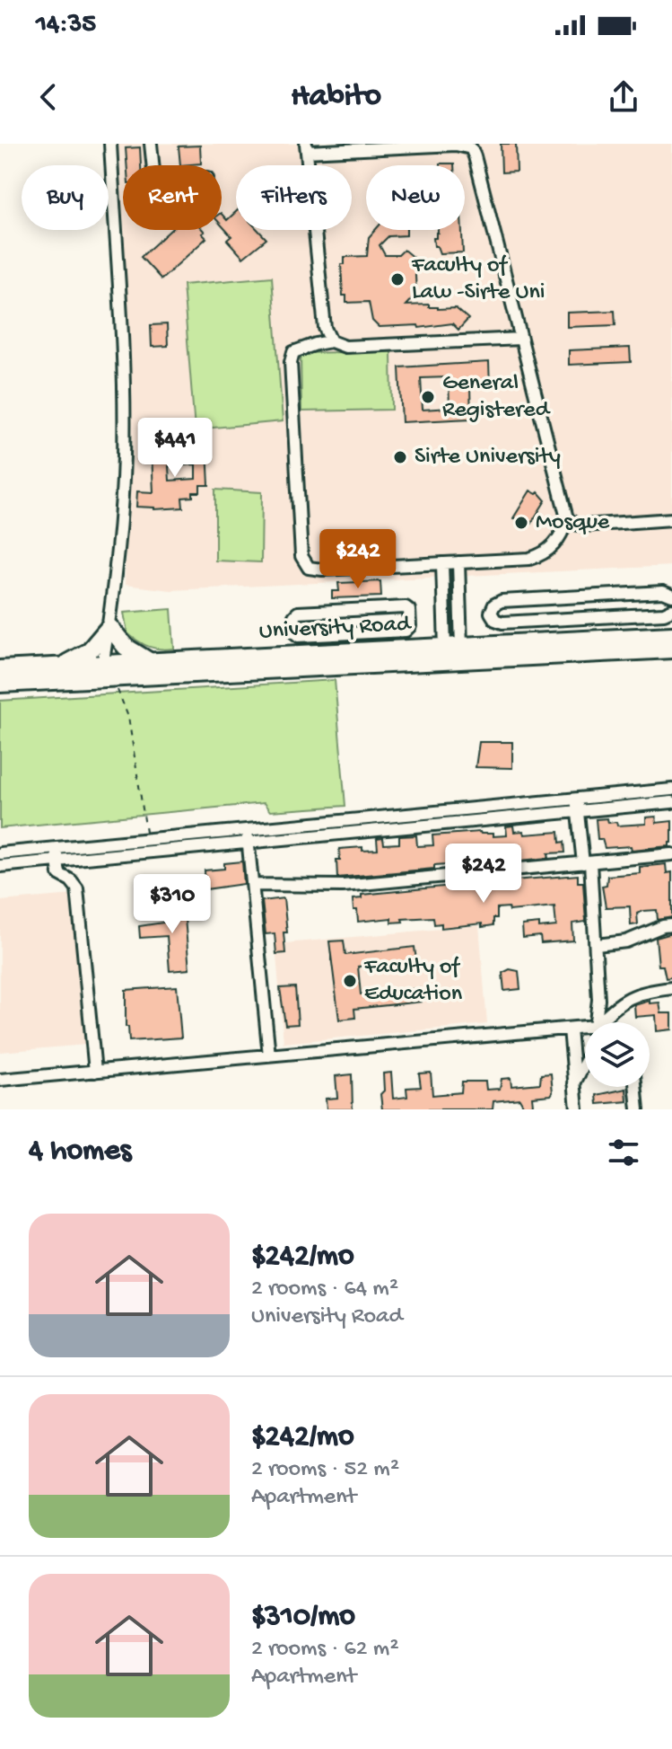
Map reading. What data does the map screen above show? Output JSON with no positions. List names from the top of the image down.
{
  "streets": {
    "highway": ["University Road"]
  },
  "places": [
    "Faculty of Law -Sirte Uni",
    "General Registered",
    "Sirte University",
    "Mosque",
    "Faculty of Education"
  ],
  "page": {
    "status": "14:35",
    "header": "Habito",
    "chip": [
      "Buy",
      "Rent",
      "Filters",
      "New"
    ],
    "price": [
      "$441",
      "$242",
      "$242",
      "$310"
    ],
    "heading": "4 homes",
    "list": [
      {
        "name": "$242/mo",
        "note": "2 rooms · 64 m² · University Road"
      },
      {
        "name": "$242/mo",
        "note": "2 rooms · 52 m² · Apartment"
      },
      {
        "name": "$310/mo",
        "note": "2 rooms · 62 m² · Apartment"
      }
    ]
  }
}
